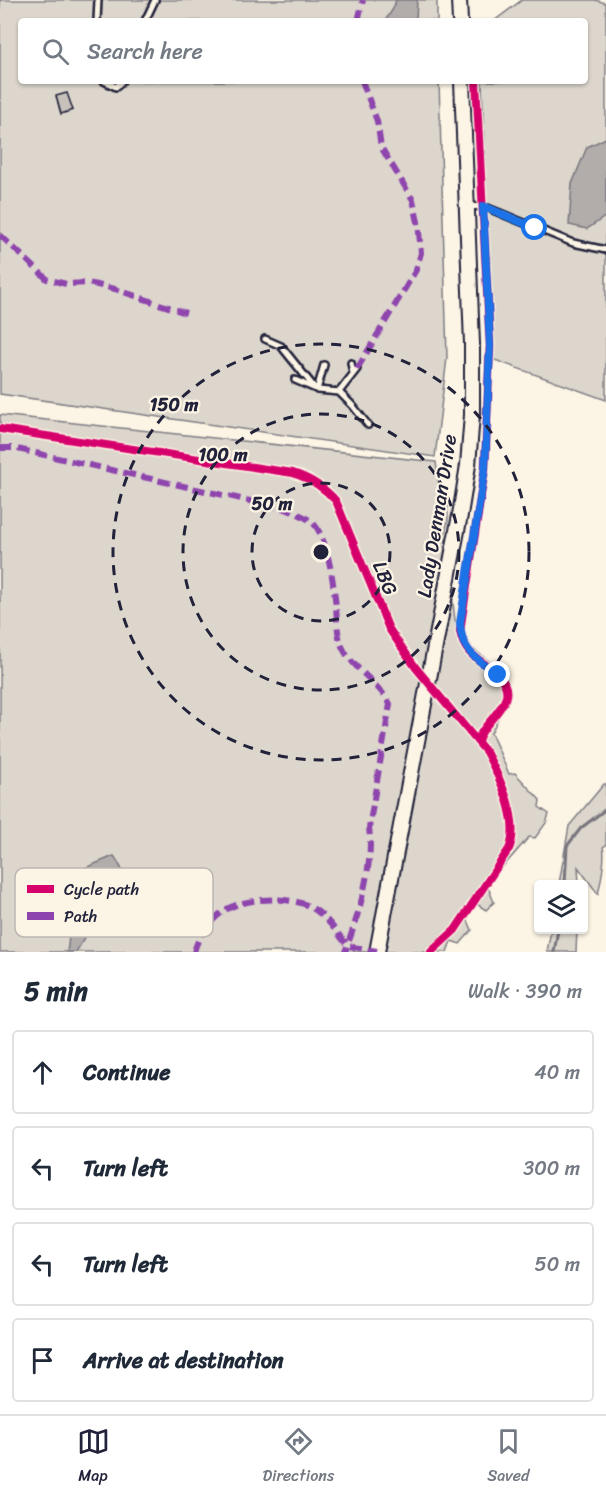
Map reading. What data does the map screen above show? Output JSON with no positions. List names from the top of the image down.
{
  "streets": {
    "street": ["Lady Denman Drive"],
    "cycle path": ["LBG"]
  },
  "legend": ["Cycle path", "Path"],
  "page": {
    "search": "Search here",
    "heading": ["5 min", "Walk · 390 m"],
    "list": [
      ["Continue", "40 m"],
      ["Turn left", "300 m"],
      ["Turn left", "50 m"],
      "Arrive at destination"
    ],
    "nav": ["Map", "Directions", "Saved"]
  },
  "rings": ["150 m", "100 m", "50 m"]
}
